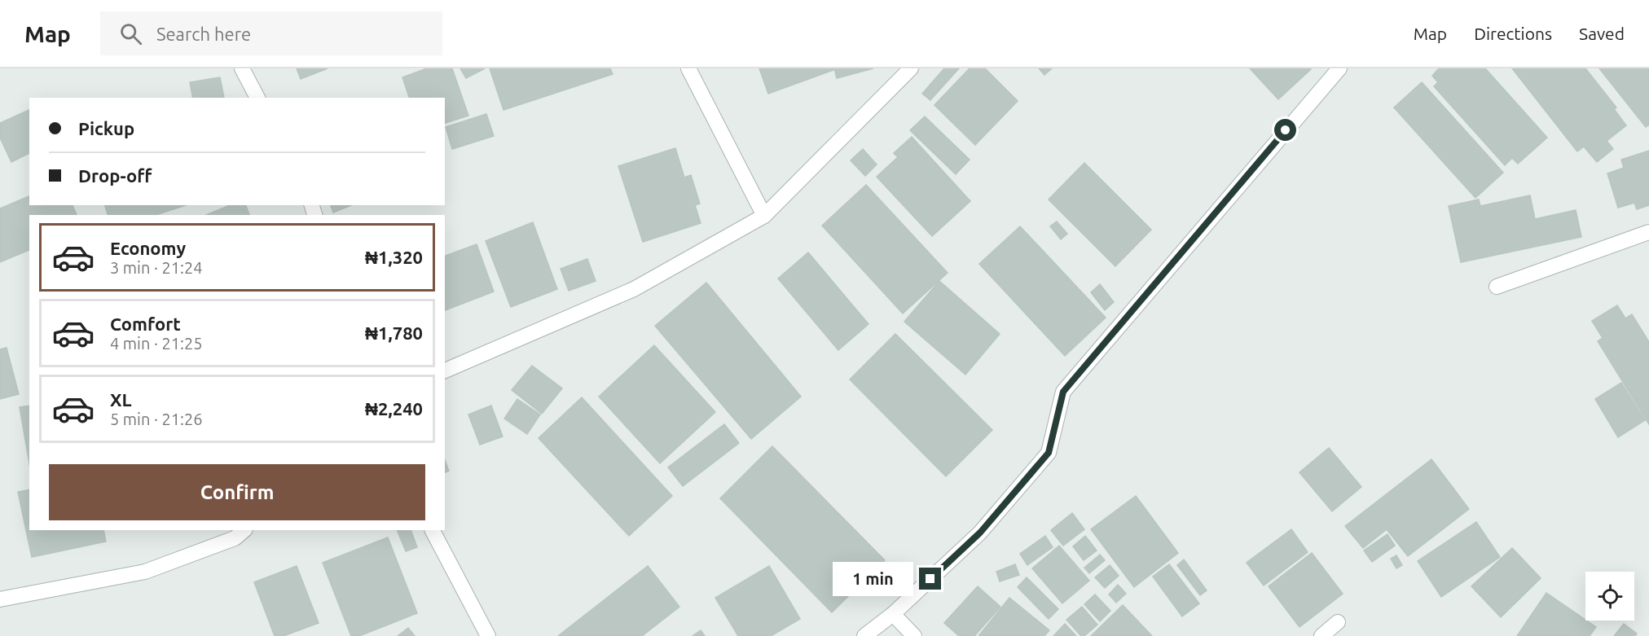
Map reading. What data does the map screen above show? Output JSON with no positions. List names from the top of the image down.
{
  "page": {
    "header": "Map",
    "search": "Search here",
    "nav": ["Map", "Directions", "Saved"],
    "banner": ["Pickup", "Drop-off"],
    "list": [
      {
        "name": "Economy",
        "note": "3 min · 21:24",
        "value": "₦1,320"
      },
      {
        "name": "Comfort",
        "note": "4 min · 21:25",
        "value": "₦1,780"
      },
      {
        "name": "XL",
        "note": "5 min · 21:26",
        "value": "₦2,240"
      }
    ],
    "buttons": "Confirm",
    "bubble": "1 min"
  }
}
